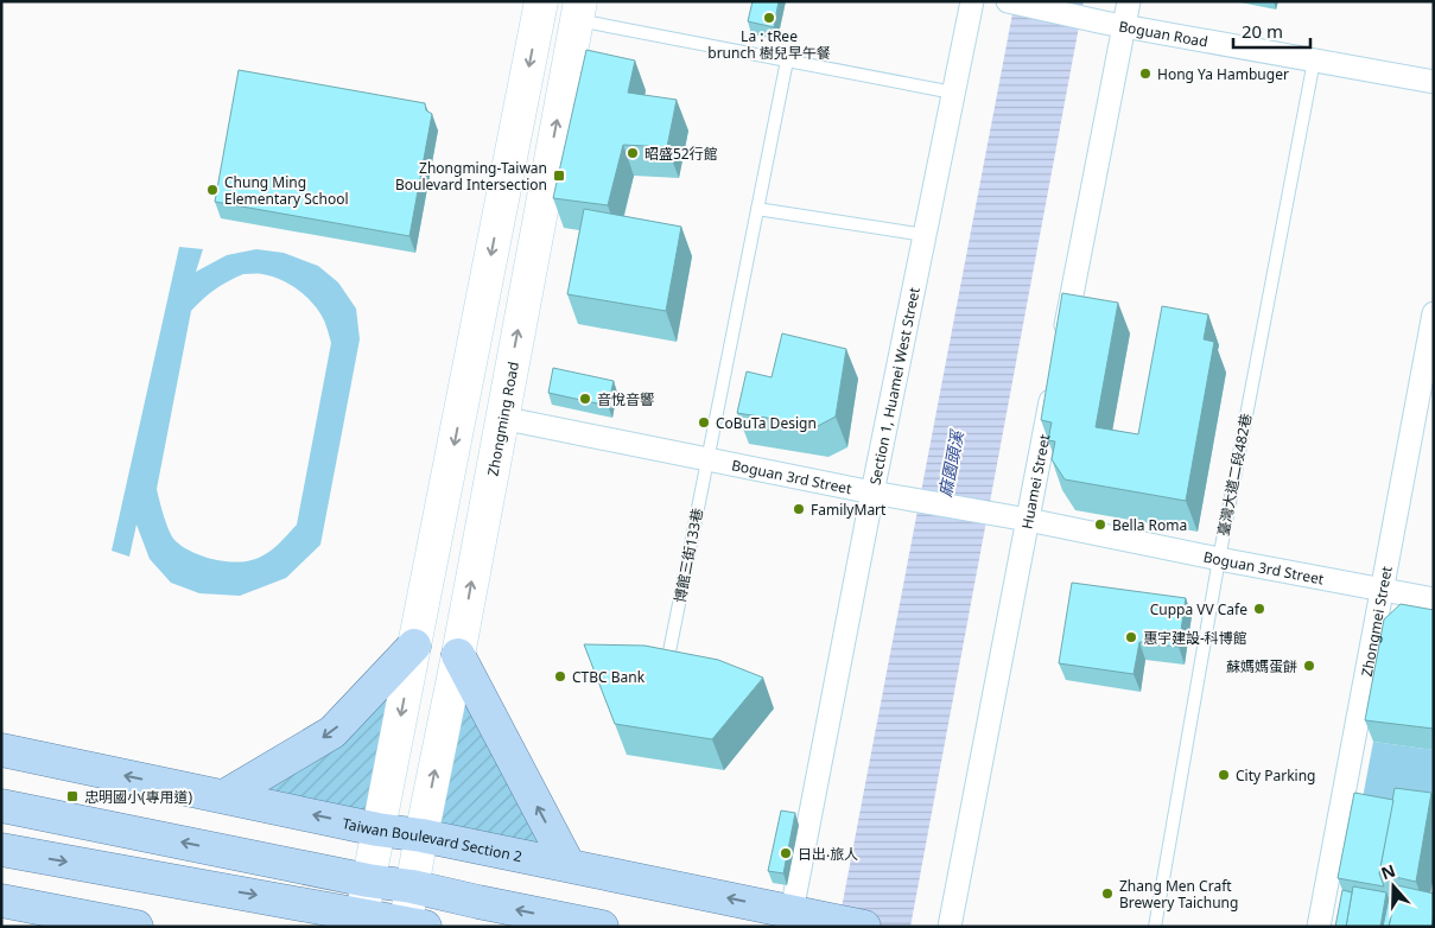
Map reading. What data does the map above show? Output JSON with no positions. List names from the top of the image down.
{
  "streets": {
    "main road": ["Zhongming Road", "Taiwan Boulevard Section 2"],
    "street": [
      "Boguan Road",
      "Section 1, Huamei West Street",
      "Boguan 3rd Street",
      "Huamei Street",
      "Zhongmei Street"
    ],
    "lane": ["臺灣大道二段482巷", "博館三街133巷"]
  },
  "crossings": [
    ["Boguan Road", "臺灣大道二段482巷"],
    ["Section 1, Huamei West Street", "Boguan 3rd Street"],
    ["Section 1, Huamei West Street", "Taiwan Boulevard Section 2"],
    ["Zhongming Road", "Boguan 3rd Street"],
    ["Zhongming Road", "Taiwan Boulevard Section 2"],
    ["臺灣大道二段482巷", "Boguan 3rd Street"],
    ["Boguan 3rd Street", "Huamei Street"],
    ["Boguan 3rd Street", "博館三街133巷"],
    ["Boguan 3rd Street", "Zhongmei Street"]
  ],
  "water": ["麻園頭溪"],
  "places": {
    "other": [
      "La : tRee brunch 樹兒早午餐",
      "Hong Ya Hambuger",
      "昭盛52行館",
      "Chung Ming Elementary School",
      "音悅音響",
      "CoBuTa Design",
      "FamilyMart",
      "Bella Roma",
      "Cuppa VV Cafe",
      "惠宇建設-科博館",
      "蘇媽媽蛋餅",
      "CTBC Bank",
      "City Parking",
      "日出‧旅人",
      "Zhang Men Craft Brewery Taichung"
    ],
    "transit": ["Zhongming-Taiwan Boulevard Intersection", "忠明國小(專用道)"]
  },
  "scale_bar": "20 m",
  "north": "top"
}
